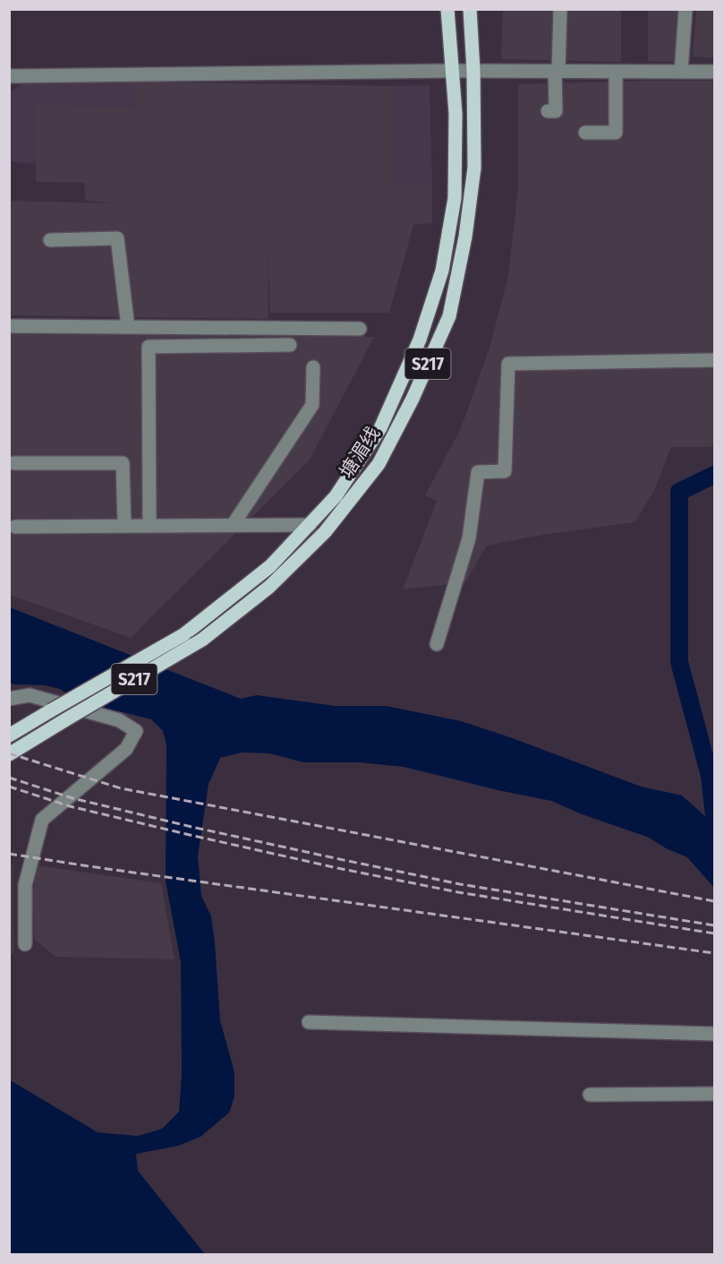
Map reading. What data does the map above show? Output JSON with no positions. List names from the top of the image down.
{
  "streets": {
    "main road": ["S217", "塘湄线"]
  }
}
